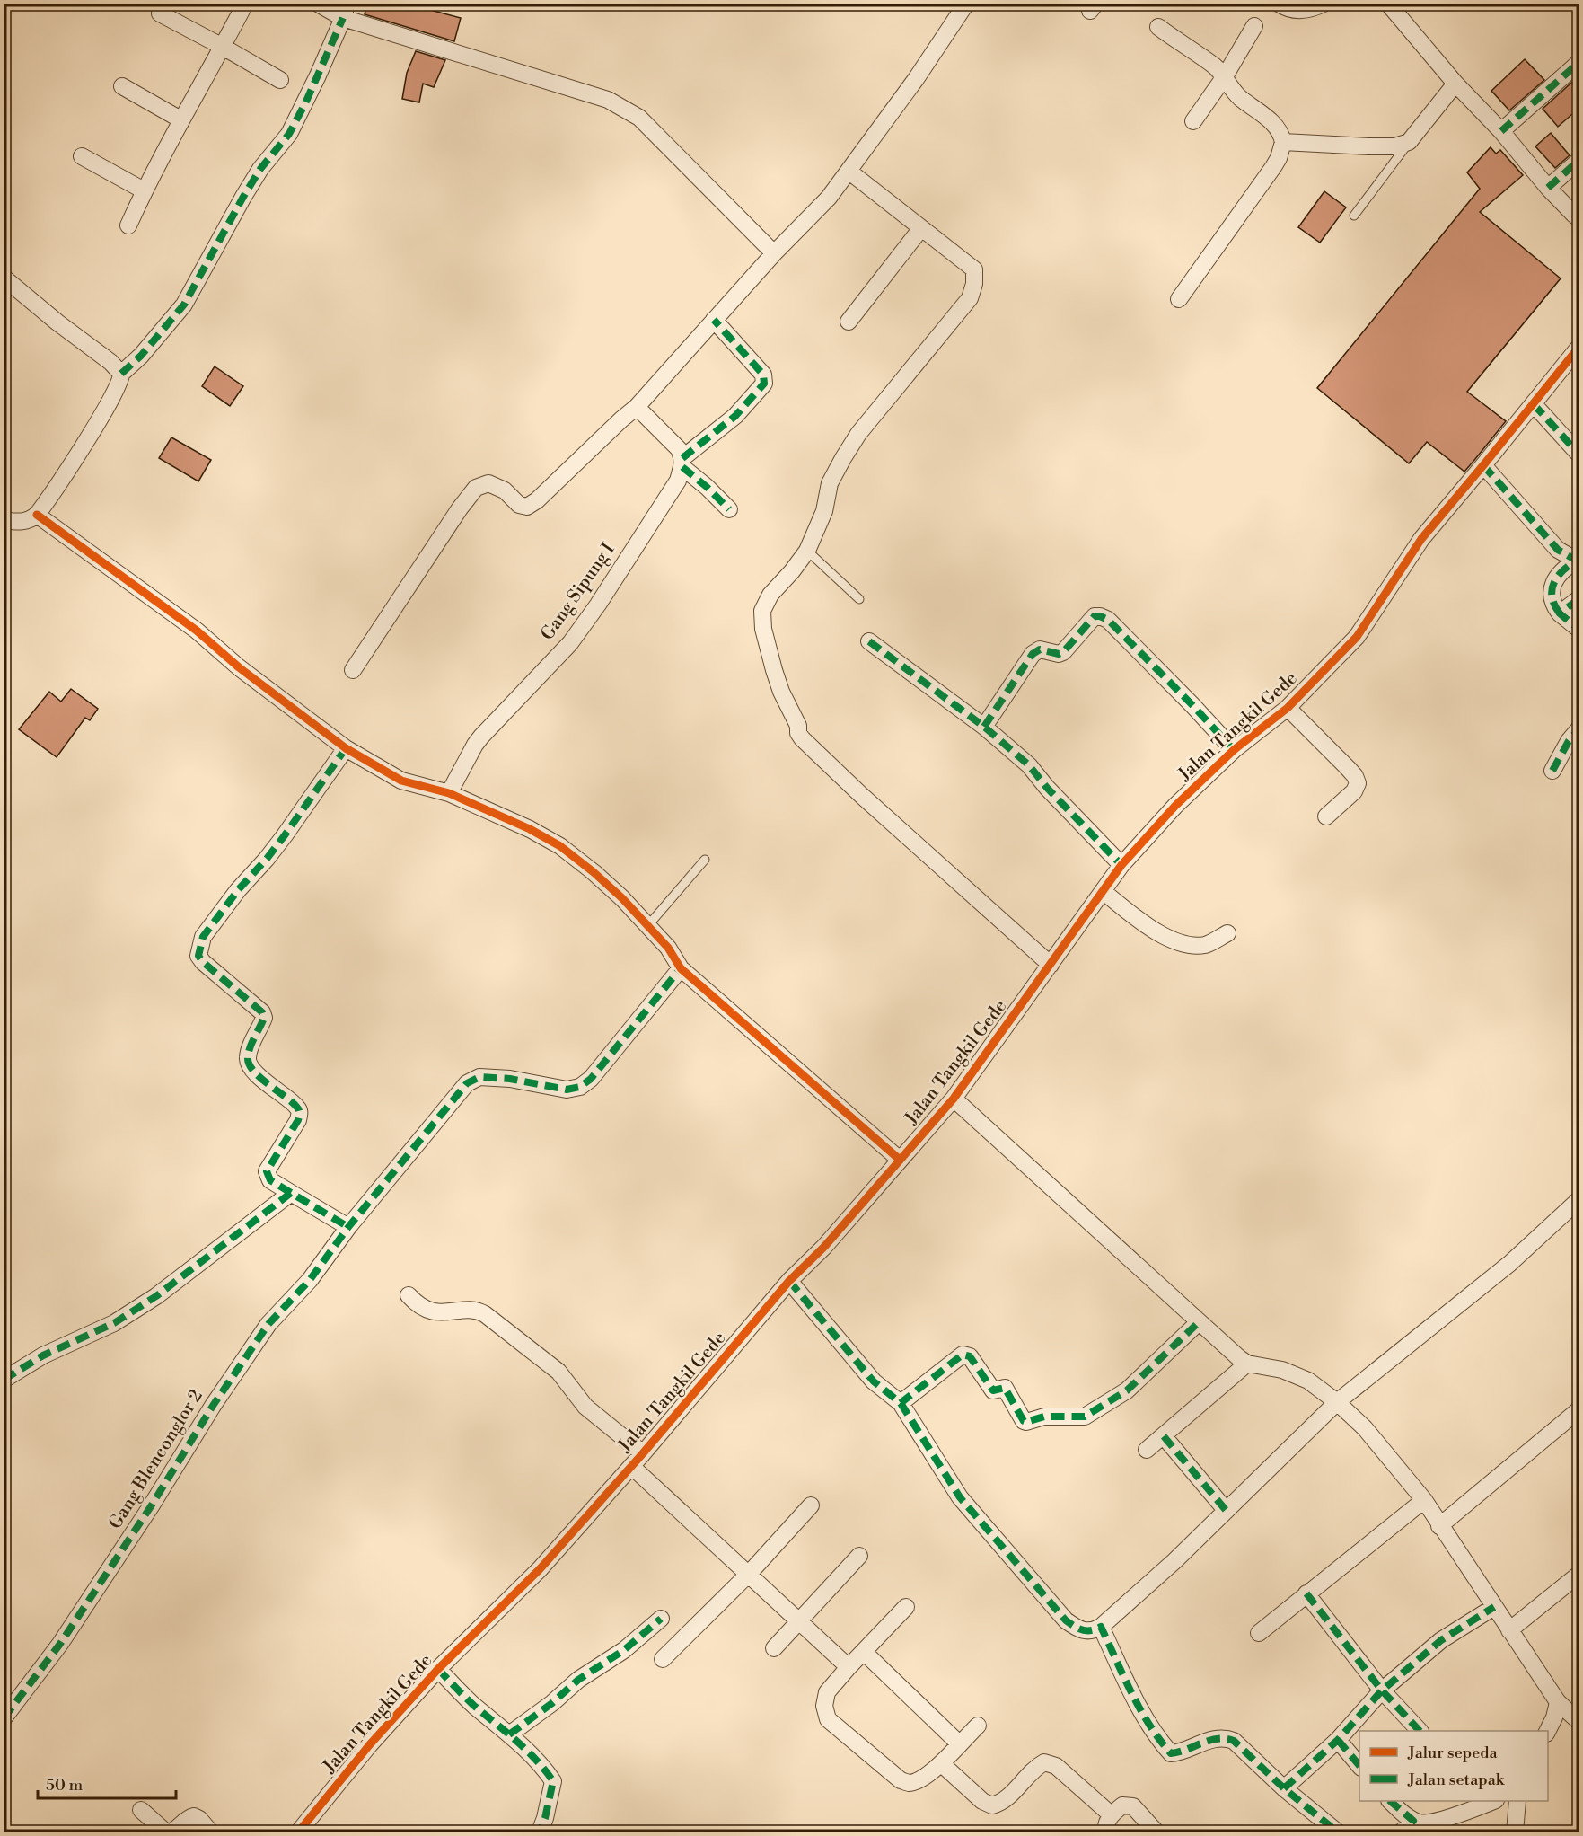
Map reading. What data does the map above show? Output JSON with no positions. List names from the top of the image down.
{
  "streets": {
    "street": ["Gang Sipung I", "Jalan Tangkil Gede", "Gang Blenconglor 2"]
  },
  "legend": ["Jalur sepeda", "Jalan setapak"],
  "scale_bar": "50 m"
}
